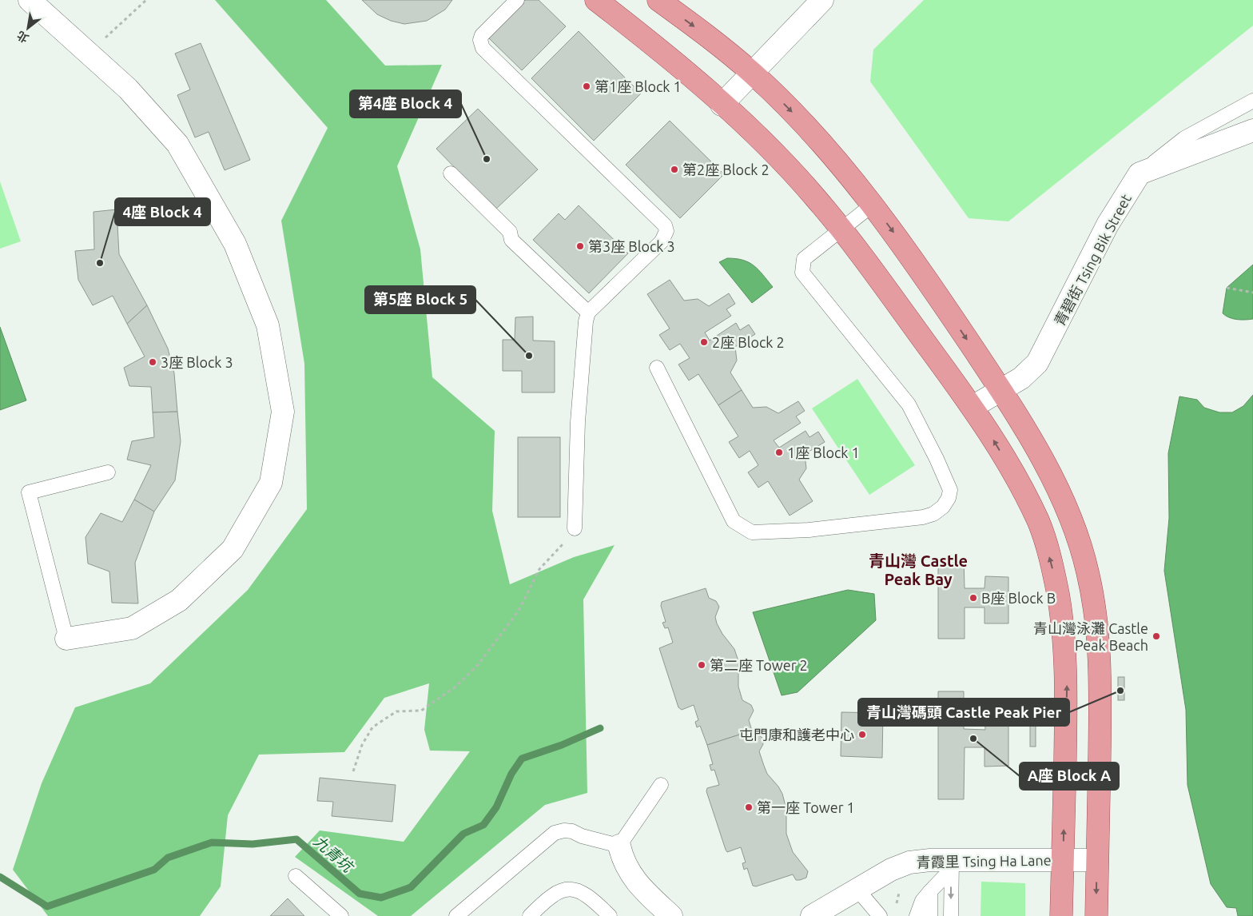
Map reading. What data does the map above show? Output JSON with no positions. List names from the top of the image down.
{
  "streets": {
    "street": ["青碧街 Tsing Bik Street", "青霞里 Tsing Ha Lane"]
  },
  "districts": ["青山灣 Castle Peak Bay"],
  "water": ["九青坑"],
  "places": [
    "第1座 Block 1",
    "第4座 Block 4",
    "第2座 Block 2",
    "第3座 Block 3",
    "4座 Block 4",
    "2座 Block 2",
    "第5座 Block 5",
    "3座 Block 3",
    "1座 Block 1",
    "B座 Block B",
    "青山灣泳灘 Castle Peak Beach",
    "第二座 Tower 2",
    "青山灣碼頭 Castle Peak Pier",
    "屯門康和護老中心",
    "A座 Block A",
    "第一座 Tower 1"
  ],
  "north": "bottom left"
}
